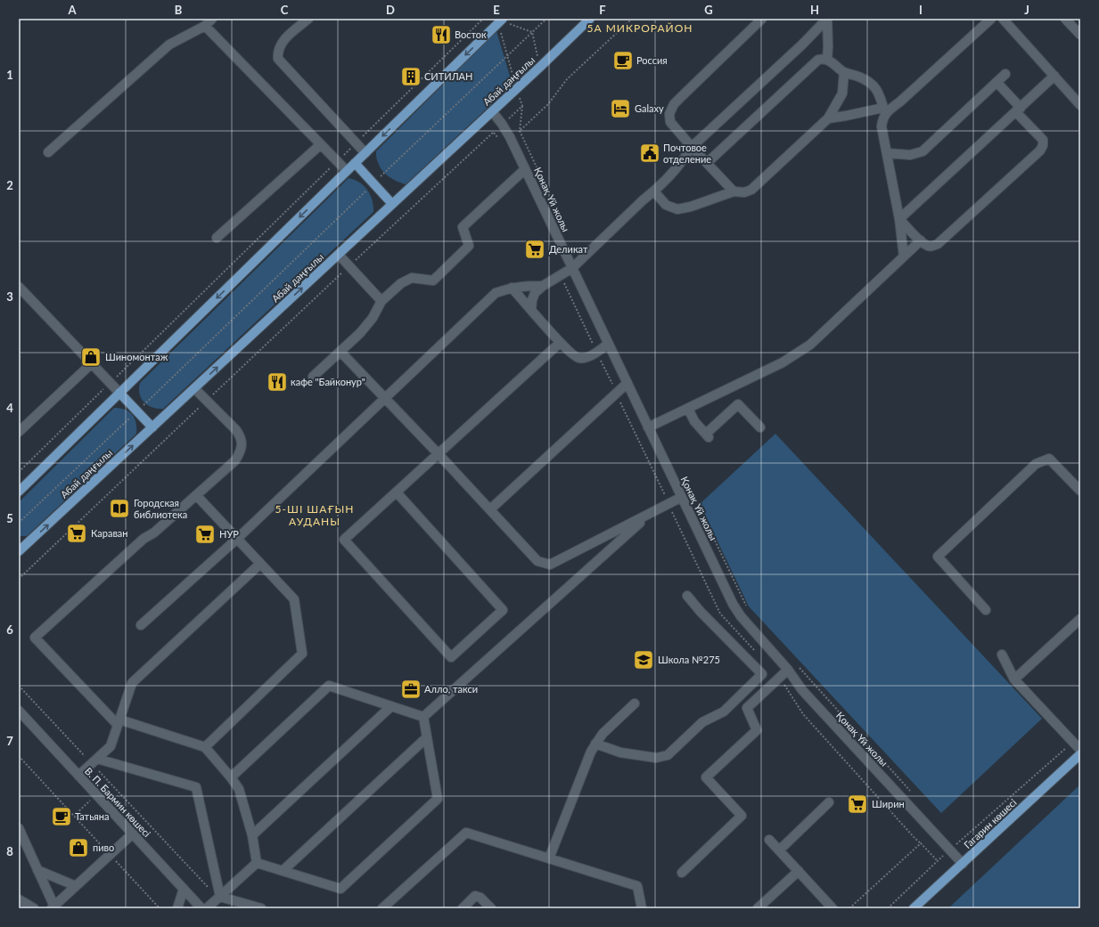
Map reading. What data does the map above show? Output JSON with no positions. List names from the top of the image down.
{
  "streets": {
    "main road": ["Абай даңғылы", "Гагарин көшесі"],
    "street": ["Қонақ Үй жолы", "В. П. Бармин көшесі"]
  },
  "crossings": [
    ["Абай даңғылы", "Қонақ Үй жолы"],
    ["Қонақ Үй жолы", "Гагарин көшесі"]
  ],
  "districts": ["5А МИКРОРАЙОН", "5-ШІ ШАҒЫН АУДАНЫ"],
  "places": {
    "restaurant": ["Восток", "кафе \"Байконур\""],
    "cafe": ["Россия", "Татьяна"],
    "building": ["СИТИЛАН"],
    "hotel": ["Galaxy"],
    "public building": ["Почтовое отделение"],
    "supermarket": [
      "Деликат",
      "Караван",
      "НУР",
      "Ширин"
    ],
    "shop": ["Шиномонтаж", "пиво"],
    "library": ["Городская библиотека"],
    "school or university": ["Школа №275"],
    "office": ["Алло, такси"]
  },
  "grid": {
    "columns": [
      "A",
      "B",
      "C",
      "D",
      "E",
      "F",
      "G",
      "H",
      "I",
      "J"
    ],
    "rows": [
      "1",
      "2",
      "3",
      "4",
      "5",
      "6",
      "7",
      "8"
    ]
  }
}
